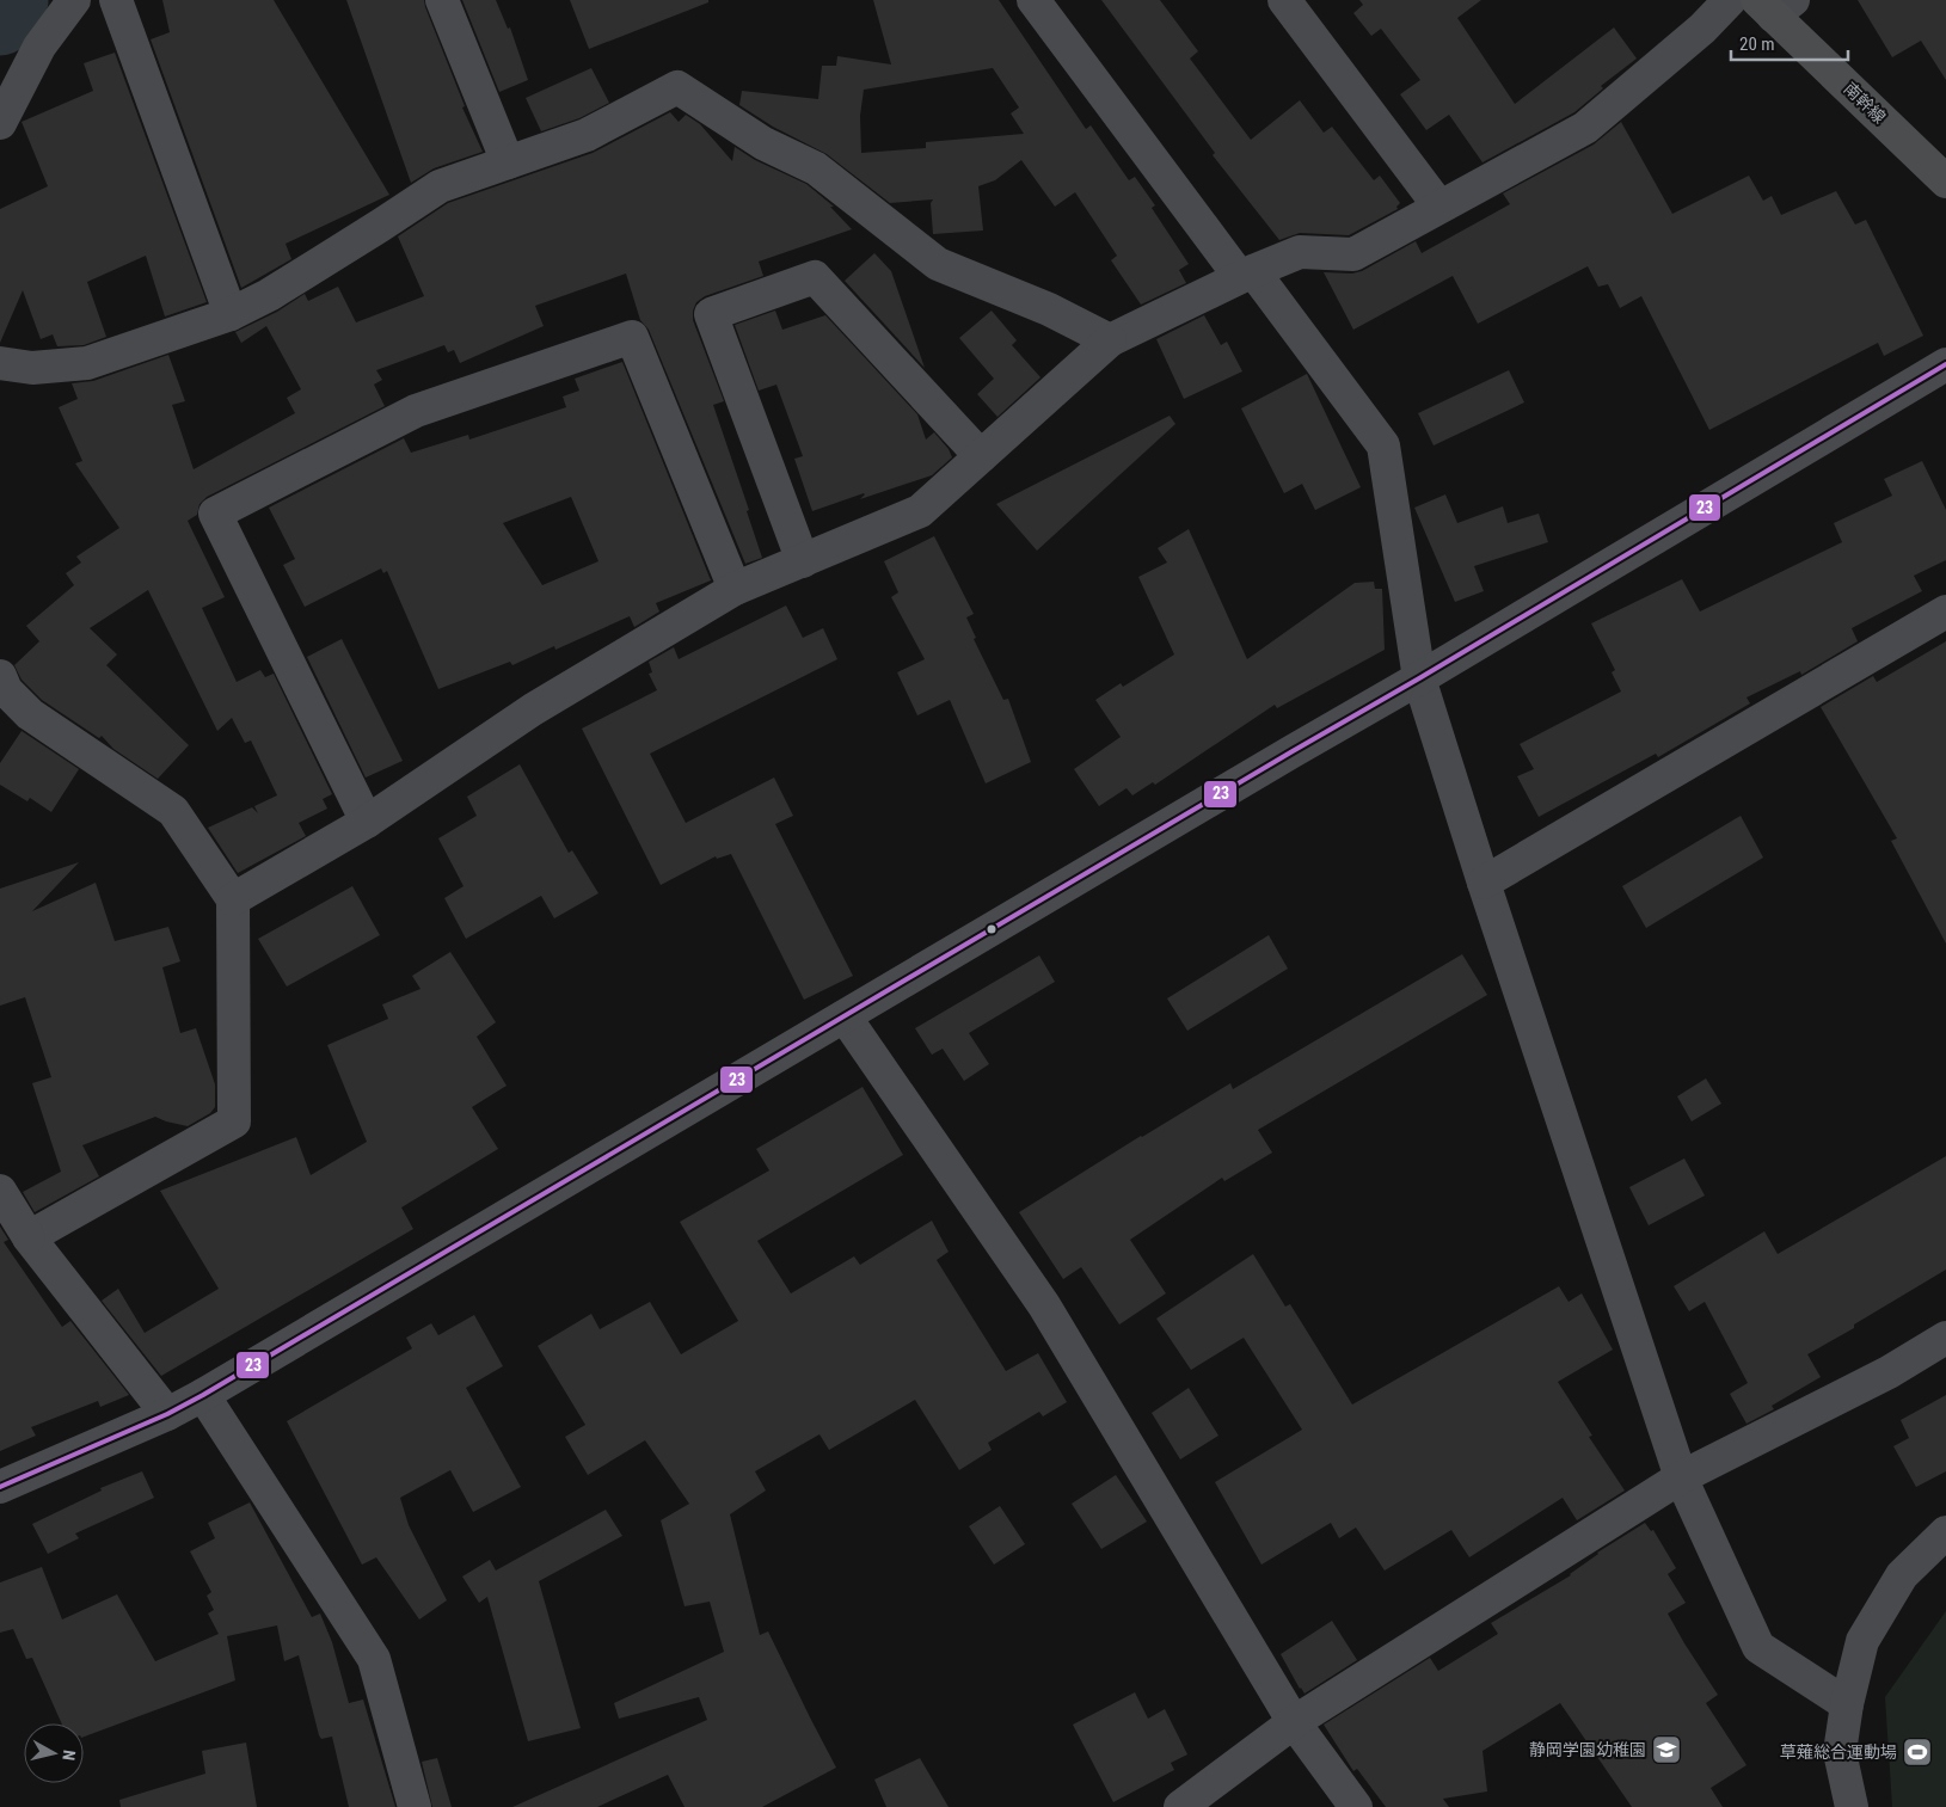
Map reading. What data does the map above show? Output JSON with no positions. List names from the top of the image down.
{
  "streets": {
    "main road": ["南幹線"]
  },
  "places": {
    "school or university": ["静岡学園幼稚園"],
    "sports": ["草薙総合運動場"]
  },
  "lines": ["transit line 23"],
  "scale_bar": "20 m",
  "north": "right"
}
